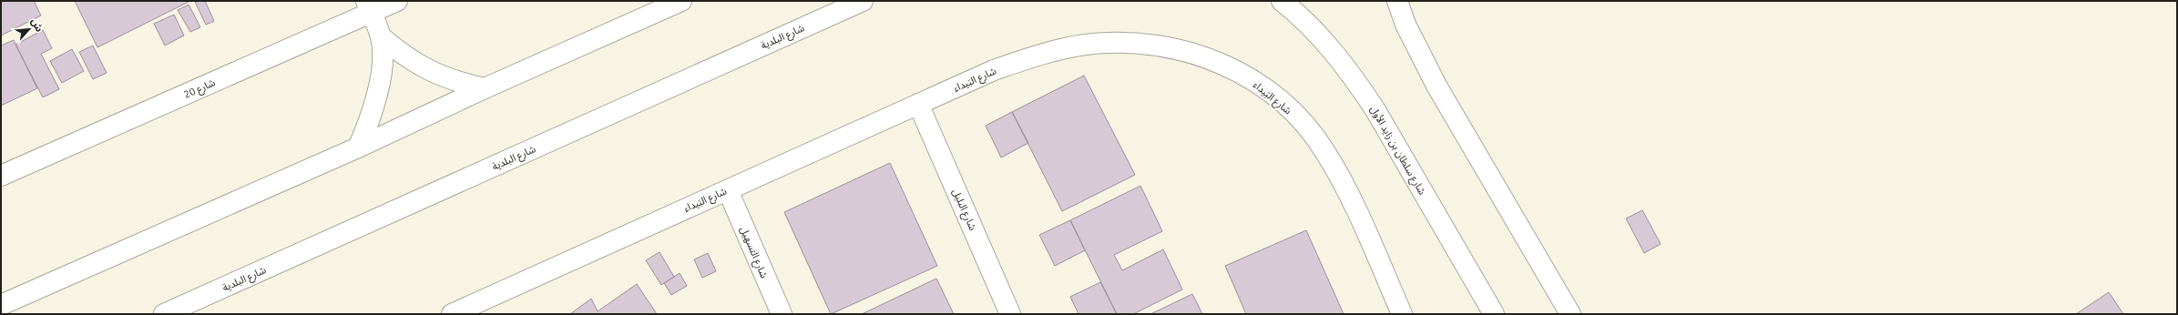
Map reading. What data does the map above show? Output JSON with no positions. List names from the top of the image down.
{
  "streets": {
    "main road": [
      "شارع البلدية",
      "شارع البَيداء",
      "شارع 20",
      "شارع سلطان بن زايد الأول",
      "شارع البليل",
      "شارع التسهيل"
    ]
  },
  "crossings": [
    ["شارع البَيداء", "شارع البليل"],
    ["شارع البَيداء", "شارع التسهيل"]
  ],
  "north": "top right"
}
